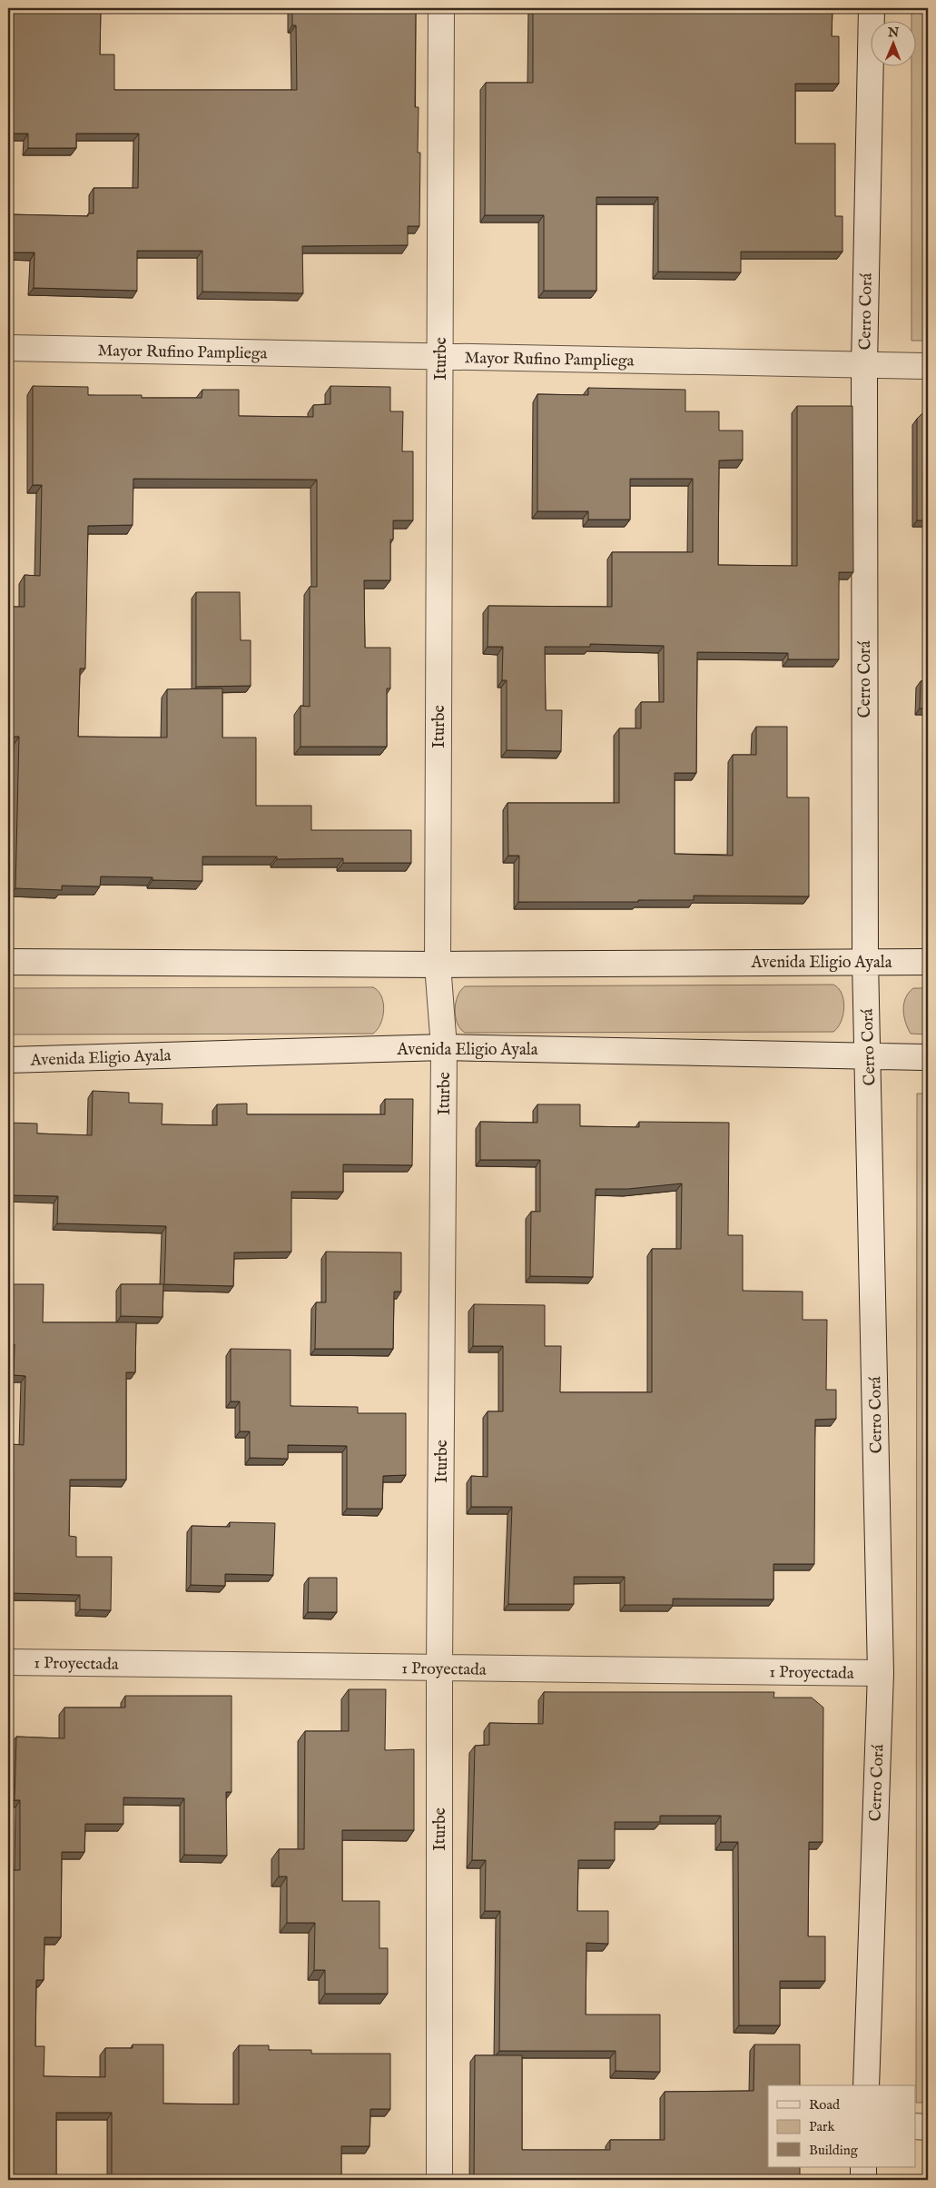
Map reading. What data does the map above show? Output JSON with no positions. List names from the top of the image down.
{
  "streets": {
    "street": [
      "Cerro Corá",
      "Mayor Rufino Pampliega",
      "Iturbe",
      "Avenida Eligio Ayala",
      "1 Proyectada"
    ]
  },
  "crossings": [
    ["Cerro Corá", "Mayor Rufino Pampliega"],
    ["Cerro Corá", "Avenida Eligio Ayala"],
    ["Cerro Corá", "1 Proyectada"],
    ["Mayor Rufino Pampliega", "Iturbe"],
    ["Iturbe", "Avenida Eligio Ayala"],
    ["Iturbe", "1 Proyectada"]
  ],
  "legend": ["Road", "Park", "Building"],
  "north": "top"
}
